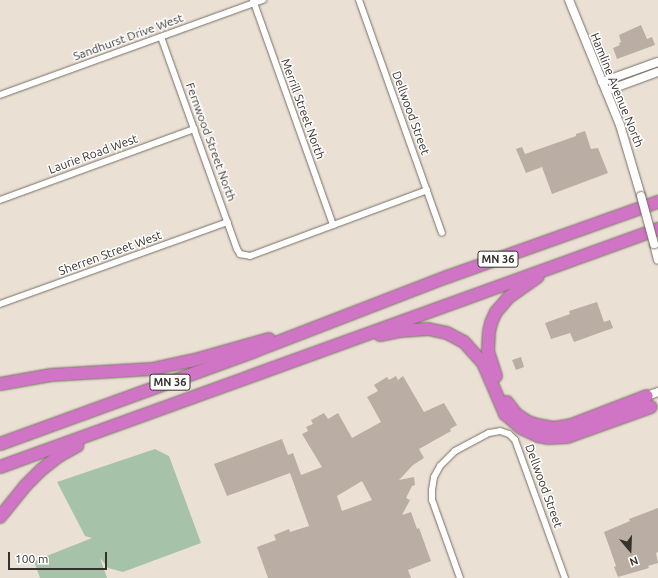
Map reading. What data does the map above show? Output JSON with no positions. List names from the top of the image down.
{
  "streets": {
    "highway": ["MN 36"],
    "street": [
      "Sandhurst Drive West",
      "Hamline Avenue North",
      "Merrill Street North",
      "Dellwood Street",
      "Fernwood Street North",
      "Laurie Road West",
      "Sherren Street West"
    ]
  },
  "crossings": [
    ["Sandhurst Drive West", "Merrill Street North"],
    ["Sandhurst Drive West", "Fernwood Street North"],
    ["Merrill Street North", "Fernwood Street North"],
    ["Fernwood Street North", "Laurie Road West"],
    ["Fernwood Street North", "Sherren Street West"]
  ],
  "scale_bar": "100 m",
  "north": "bottom"
}
